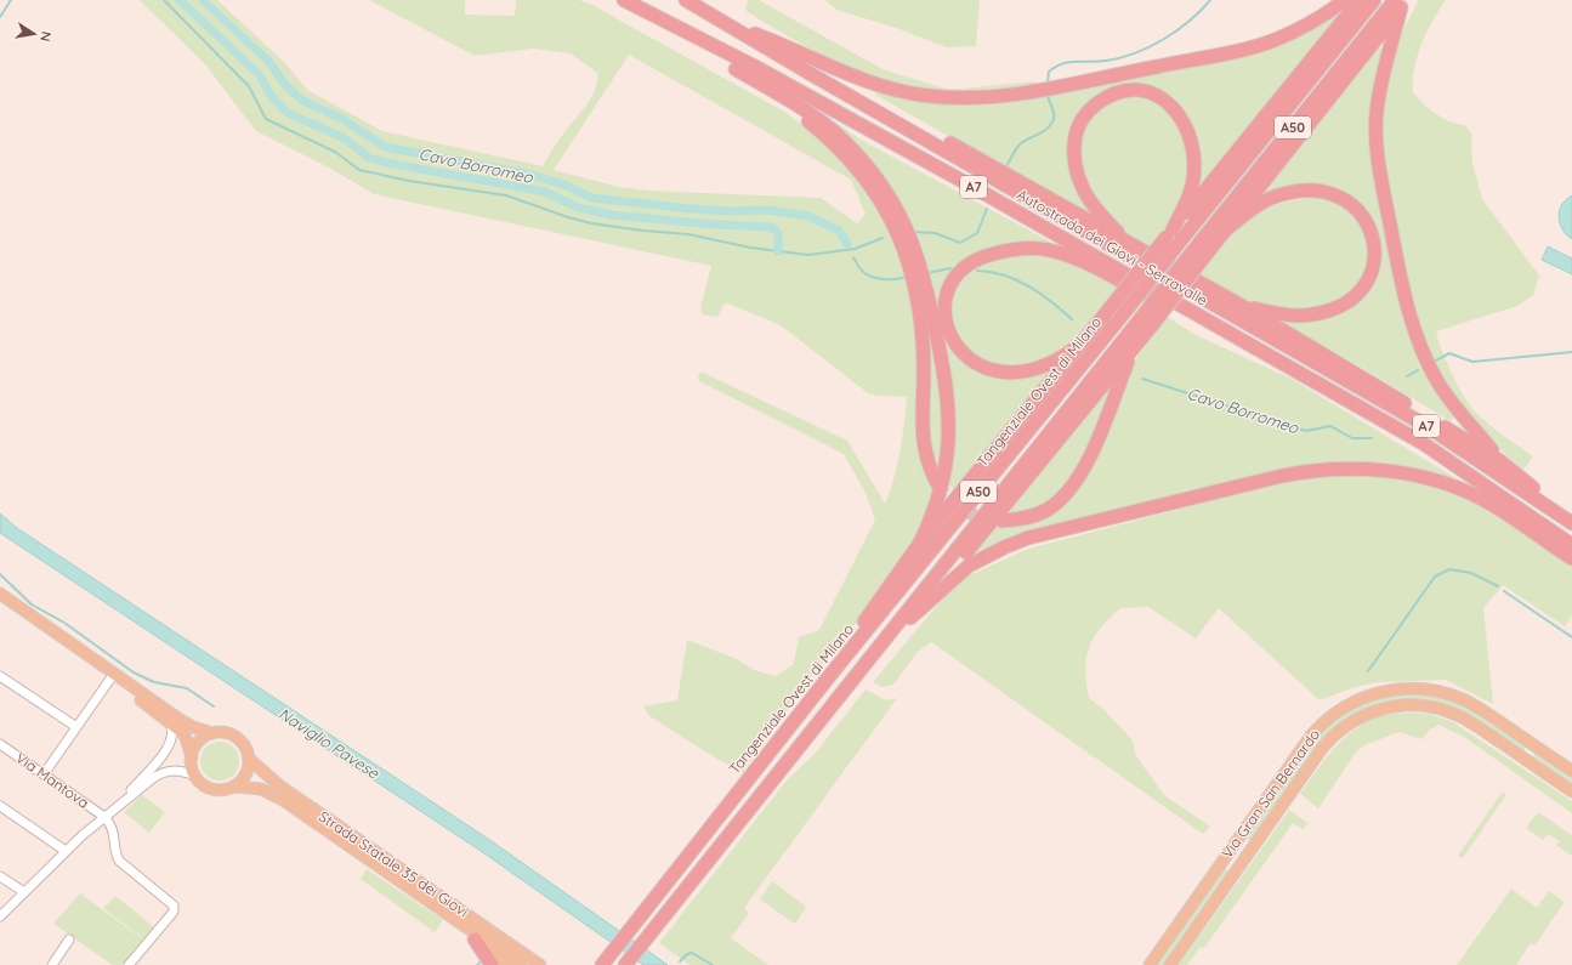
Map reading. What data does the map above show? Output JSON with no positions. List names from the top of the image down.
{
  "streets": {
    "highway": [
      "A50",
      "A7",
      "Autostrada dei Giovi - Serravalle",
      "Tangenziale Ovest di Milano"
    ],
    "main road": ["Via Gran San Bernardo", "Strada Statale 35 dei Giovi"],
    "street": ["Via Mantova"]
  },
  "crossings": [
    ["A7", "Autostrada dei Giovi - Serravalle"]
  ],
  "water": ["Cavo Borromeo", "Naviglio Pavese"],
  "north": "right"
}
